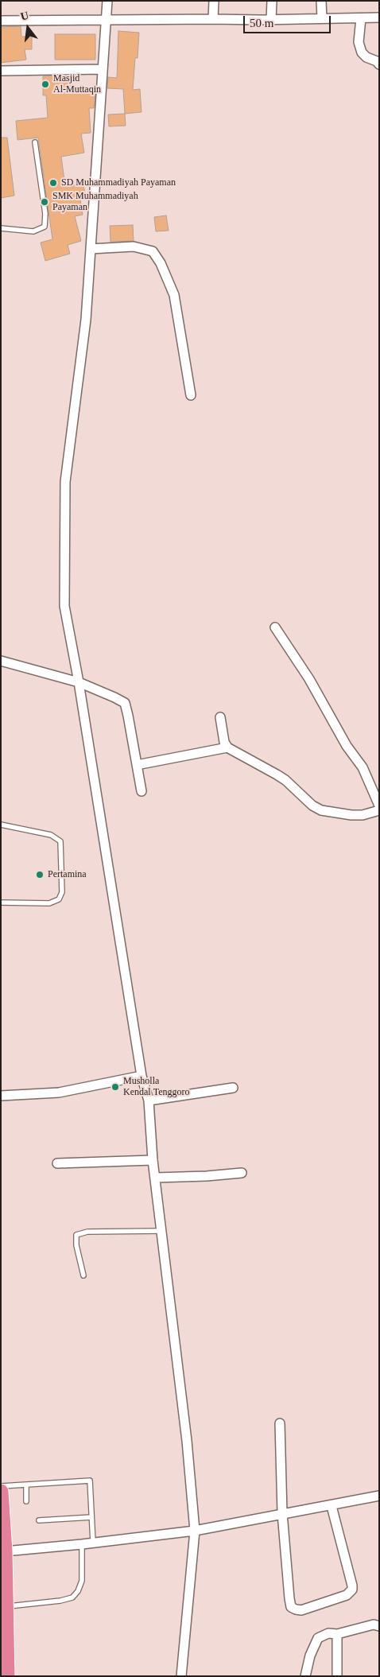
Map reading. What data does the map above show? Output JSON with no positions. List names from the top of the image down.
{
  "places": [
    "Masjid Al-Muttaqin",
    "SD Muhammadiyah Payaman",
    "SMK Muhammadiyah Payaman",
    "Pertamina",
    "Musholla Kendal Tenggoro"
  ],
  "scale_bar": "50 m",
  "north": "top"
}
